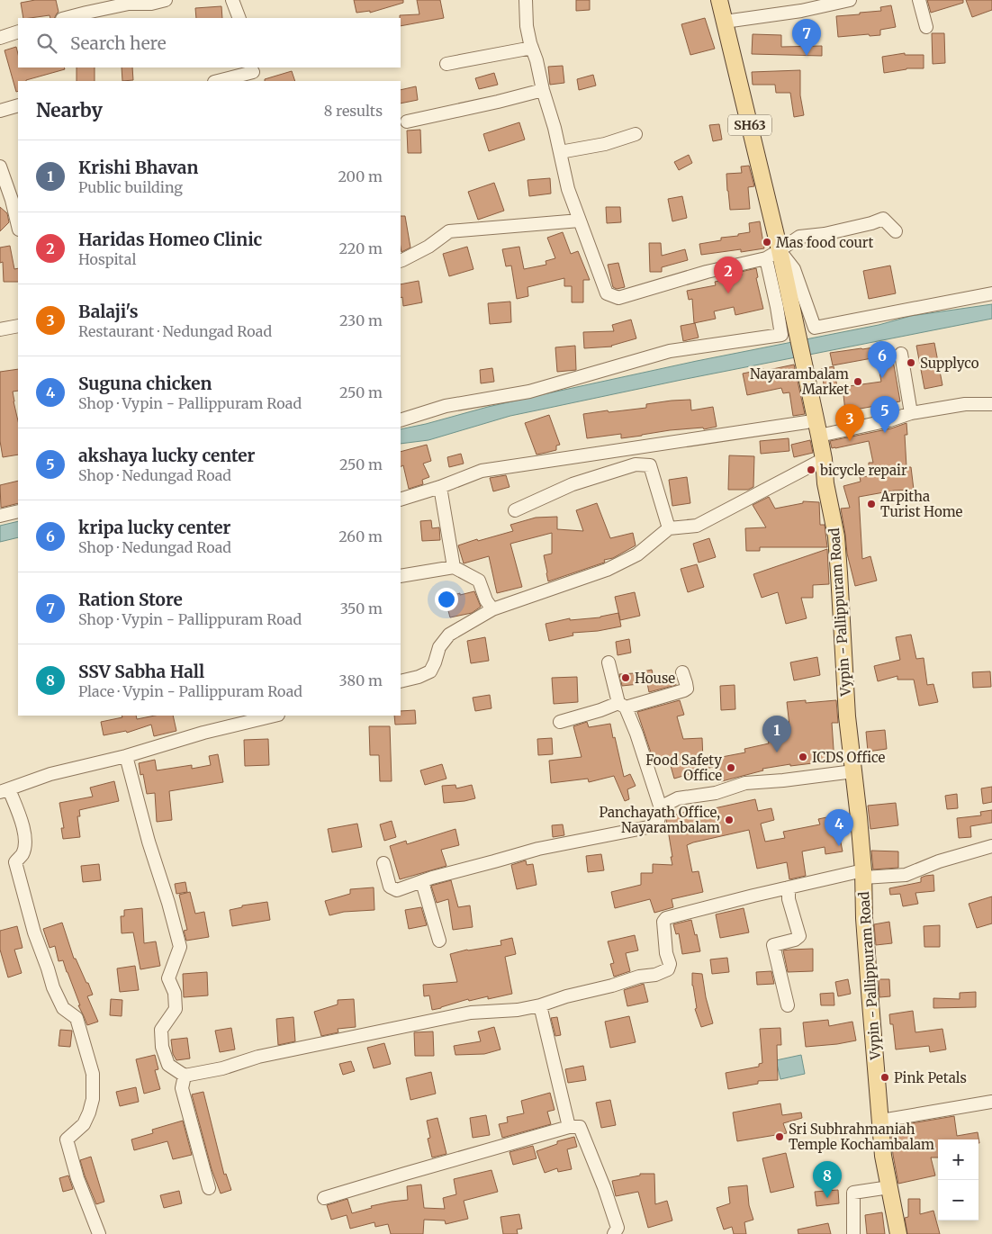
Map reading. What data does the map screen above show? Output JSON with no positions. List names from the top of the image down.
{
  "streets": {
    "main road": ["SH63", "Vypin - Pallippuram Road"]
  },
  "places": [
    "Mas food court",
    "Supplyco",
    "Nayarambalam Market",
    "bicycle repair",
    "Arpitha Turist Home",
    "House",
    "ICDS Office",
    "Food Safety Office",
    "Panchayath Office, Nayarambalam",
    "Pink Petals",
    "Sri Subhrahmaniah Temple Kochambalam"
  ],
  "page": {
    "search": "Search here",
    "pins": [
      "7",
      "2",
      "6",
      "5",
      "3",
      "1",
      "4",
      "8"
    ],
    "heading": ["Nearby", "8 results"],
    "list": [
      {
        "mark": "1",
        "name": "Krishi Bhavan",
        "note": "Public building",
        "value": "200 m"
      },
      {
        "mark": "2",
        "name": "Haridas Homeo Clinic",
        "note": "Hospital",
        "value": "220 m"
      },
      {
        "mark": "3",
        "name": "Balaji's",
        "note": "Restaurant · Nedungad Road",
        "value": "230 m"
      },
      {
        "mark": "4",
        "name": "Suguna chicken",
        "note": "Shop · Vypin - Pallippuram Road",
        "value": "250 m"
      },
      {
        "mark": "5",
        "name": "akshaya lucky center",
        "note": "Shop · Nedungad Road",
        "value": "250 m"
      },
      {
        "mark": "6",
        "name": "kripa lucky center",
        "note": "Shop · Nedungad Road",
        "value": "260 m"
      },
      {
        "mark": "7",
        "name": "Ration Store",
        "note": "Shop · Vypin - Pallippuram Road",
        "value": "350 m"
      },
      {
        "mark": "8",
        "name": "SSV Sabha Hall",
        "note": "Place · Vypin - Pallippuram Road",
        "value": "380 m"
      }
    ],
    "map_buttons": ["+", "−"]
  }
}
